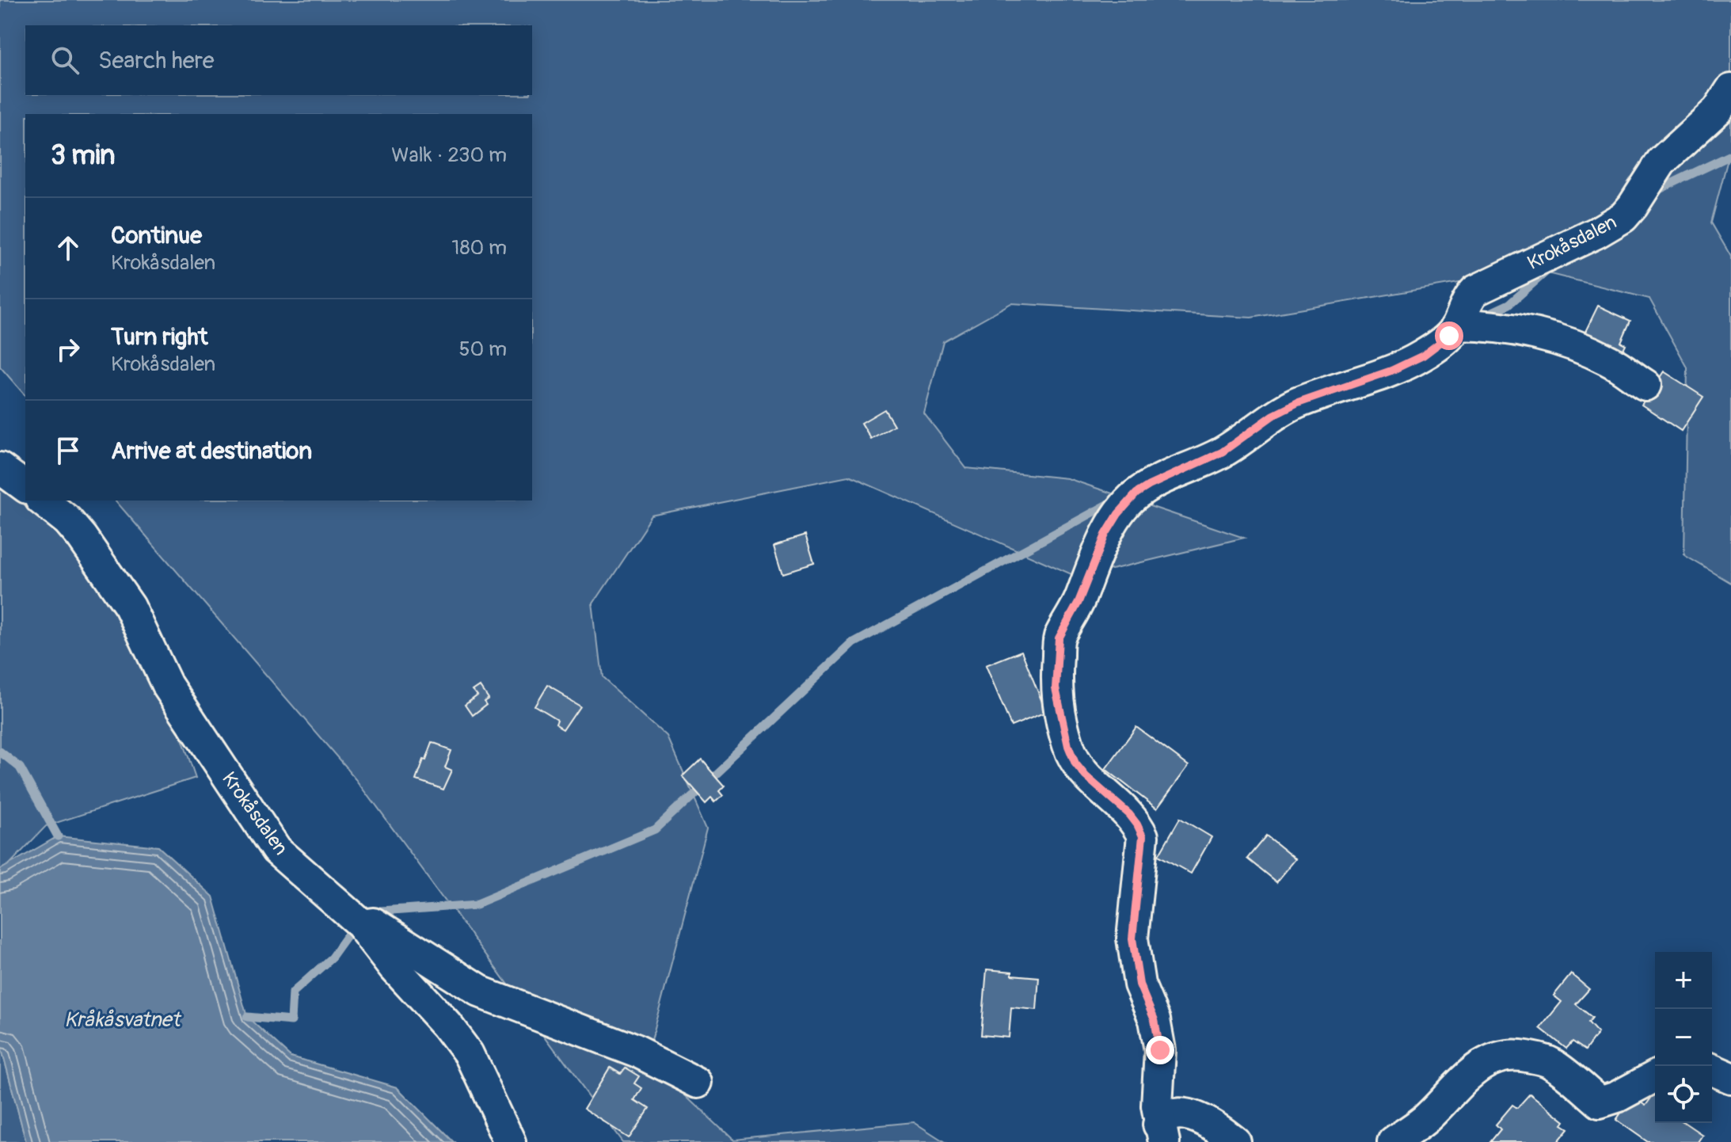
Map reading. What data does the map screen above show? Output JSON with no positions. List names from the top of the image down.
{
  "streets": {
    "street": ["Krokåsdalen"]
  },
  "water": ["Kråkåsvatnet"],
  "page": {
    "search": "Search here",
    "heading": ["3 min", "Walk · 230 m"],
    "list": [
      ["Continue", "Krokåsdalen", "180 m"],
      ["Turn right", "Krokåsdalen", "50 m"],
      "Arrive at destination"
    ],
    "map_buttons": ["+", "−"]
  }
}
